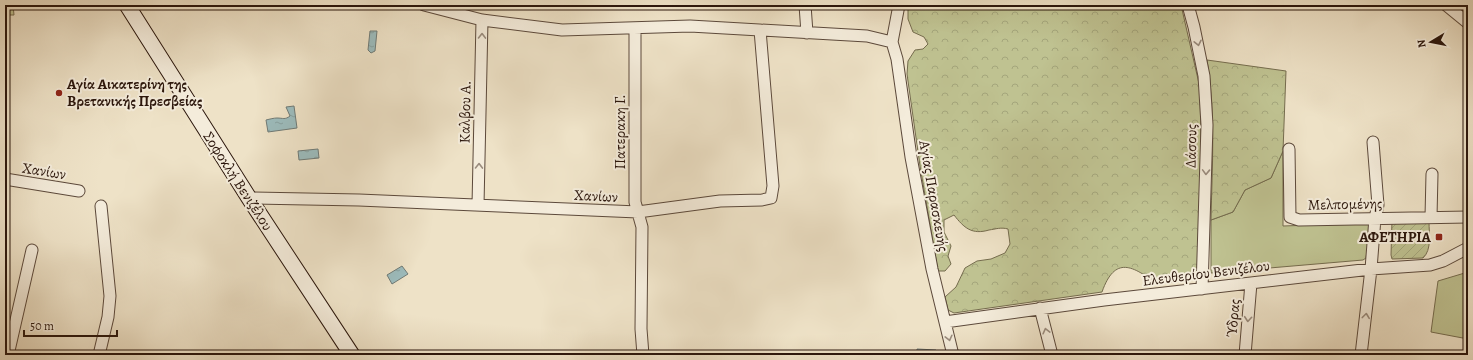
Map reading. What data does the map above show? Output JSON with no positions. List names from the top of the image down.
{
  "streets": {
    "main road": ["Σοφοκλή Βενιζέλου"],
    "street": [
      "Καλβου Α.",
      "Πατερακη Γ.",
      "Δάσους",
      "Χανίων",
      "Αγίας Παρασκευής",
      "Μελπομένης",
      "Ελευθερίου Βενιζέλου",
      "Ύδρας"
    ]
  },
  "crossings": [
    ["Καλβου Α.", "Χανίων"],
    ["Πατερακη Γ.", "Χανίων"],
    ["Δάσους", "Ελευθερίου Βενιζέλου"],
    ["Χανίων", "Σοφοκλή Βενιζέλου"],
    ["Αγίας Παρασκευής", "Ελευθερίου Βενιζέλου"],
    ["Ελευθερίου Βενιζέλου", "Ύδρας"]
  ],
  "one_way": ["Καλβου Α.", "Δάσους", "Ύδρας"],
  "places": {
    "other": ["Αγία Αικατερίνη της Βρετανικής Πρεσβείας"],
    "transit": ["ΑΦΕΤΗΡΙΑ"]
  },
  "scale_bar": "50 m",
  "north": "left"
}
